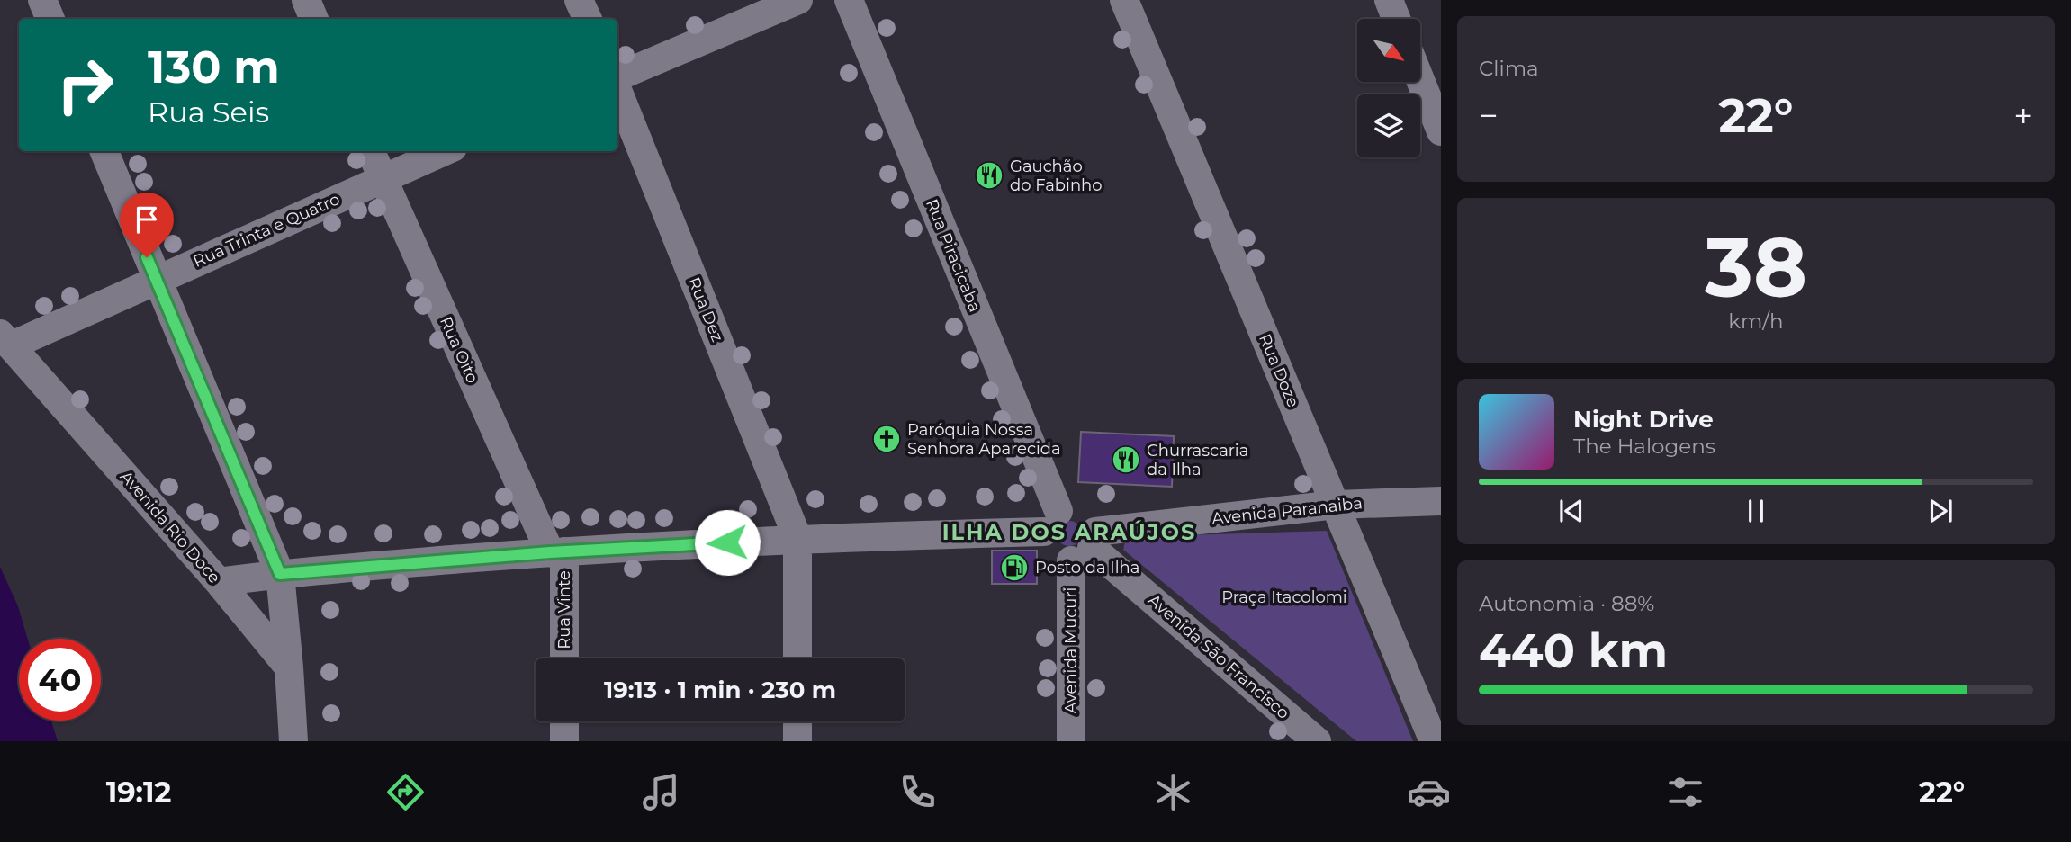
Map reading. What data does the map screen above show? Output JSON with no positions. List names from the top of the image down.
{
  "streets": {
    "street": [
      "Rua Trinta e Quatro",
      "Rua Piracicaba",
      "Rua Dez",
      "Rua Oito",
      "Rua Doze",
      "Avenida Paranaiba",
      "Avenida Rio Doce",
      "Rua Vinte",
      "Avenida Mucuri",
      "Avenida São Francisco"
    ]
  },
  "crossings": [
    ["Rua Trinta e Quatro", "Rua Oito"],
    ["Rua Trinta e Quatro", "Avenida Rio Doce"],
    ["Rua Piracicaba", "Avenida Paranaiba"],
    ["Rua Piracicaba", "Avenida Mucuri"],
    ["Rua Piracicaba", "Avenida São Francisco"],
    ["Rua Oito", "Rua Vinte"],
    ["Rua Doze", "Avenida Paranaiba"],
    ["Avenida Paranaiba", "Avenida Mucuri"],
    ["Avenida Paranaiba", "Avenida São Francisco"],
    ["Avenida Mucuri", "Avenida São Francisco"]
  ],
  "districts": ["ILHA DOS ARAÚJOS"],
  "parks": ["Praça Itacolomi"],
  "places": {
    "restaurant": ["Gauchão do Fabinho", "Churrascaria da Ilha"],
    "church": ["Paróquia Nossa Senhora Aparecida"],
    "fuel station": ["Posto da Ilha"]
  },
  "north": "bottom right",
  "page": {
    "tile": [
      "Clima",
      ["38", "km/h"],
      ["Autonomia · 88%", "440 km"]
    ],
    "turn": ["130 m", "Rua Seis"],
    "heat": ["−", "22°", "+"],
    "song": ["Night Drive", "The Halogens"],
    "limit": "40",
    "trip": "19:13 · 1 min · 230 m",
    "tabs": ["19:12", "22°"]
  }
}
